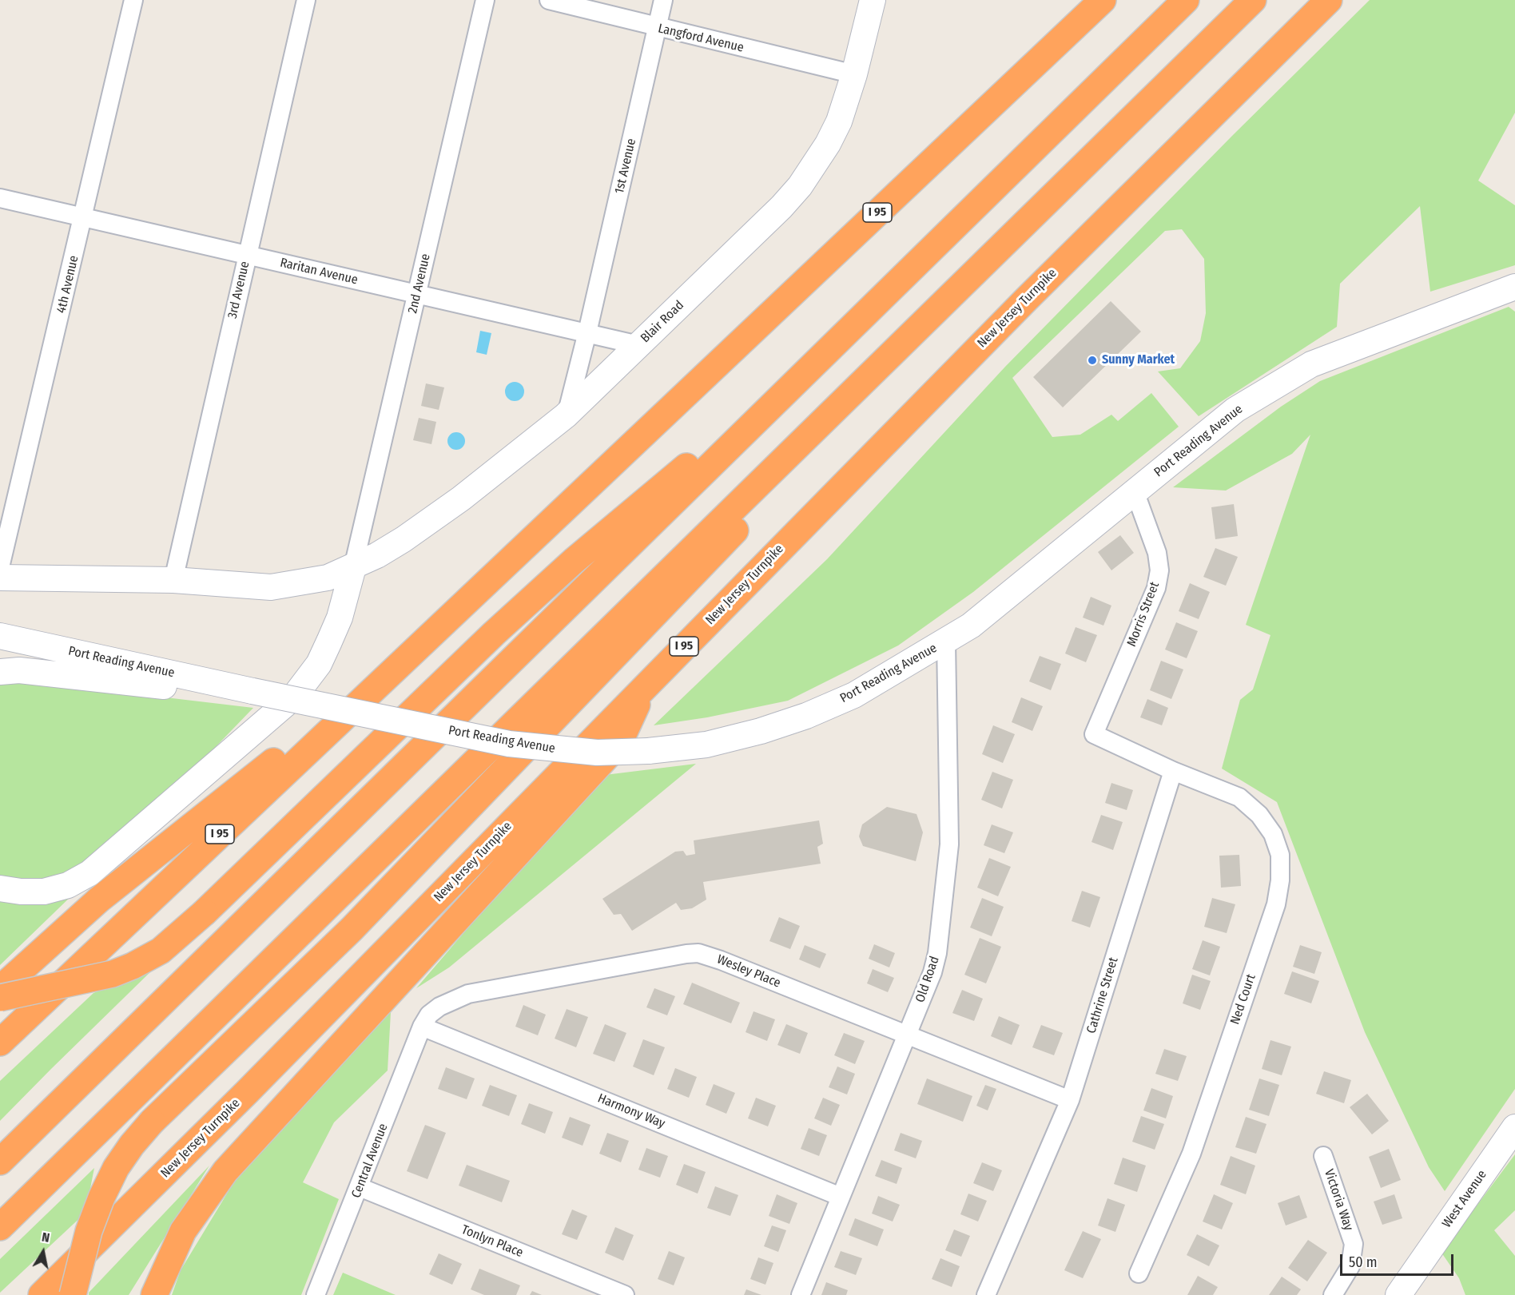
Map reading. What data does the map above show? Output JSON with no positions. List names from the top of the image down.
{
  "streets": {
    "highway": ["I 95", "New Jersey Turnpike"],
    "main road": ["Blair Road", "Port Reading Avenue", "West Avenue"],
    "street": [
      "Langford Avenue",
      "1st Avenue",
      "Raritan Avenue",
      "2nd Avenue",
      "4th Avenue",
      "3rd Avenue",
      "Morris Street",
      "Wesley Place",
      "Old Road",
      "Cathrine Street",
      "Ned Court",
      "Harmony Way",
      "Central Avenue",
      "Victoria Way",
      "Tonlyn Place"
    ]
  },
  "crossings": [
    ["Langford Avenue", "1st Avenue"],
    ["Langford Avenue", "Blair Road"],
    ["1st Avenue", "Raritan Avenue"],
    ["1st Avenue", "Blair Road"],
    ["Raritan Avenue", "2nd Avenue"],
    ["Raritan Avenue", "4th Avenue"],
    ["Raritan Avenue", "3rd Avenue"],
    ["Raritan Avenue", "Blair Road"],
    ["2nd Avenue", "Blair Road"],
    ["Port Reading Avenue", "Morris Street"],
    ["Port Reading Avenue", "Old Road"],
    ["Morris Street", "Cathrine Street"],
    ["Morris Street", "Ned Court"],
    ["Wesley Place", "Old Road"],
    ["Wesley Place", "Cathrine Street"],
    ["Wesley Place", "Harmony Way"],
    ["Wesley Place", "Central Avenue"],
    ["Old Road", "Harmony Way"],
    ["Cathrine Street", "Ned Court"],
    ["Harmony Way", "Central Avenue"],
    ["Central Avenue", "Tonlyn Place"]
  ],
  "places": ["Sunny Market"],
  "scale_bar": "50 m",
  "north": "top"
}
